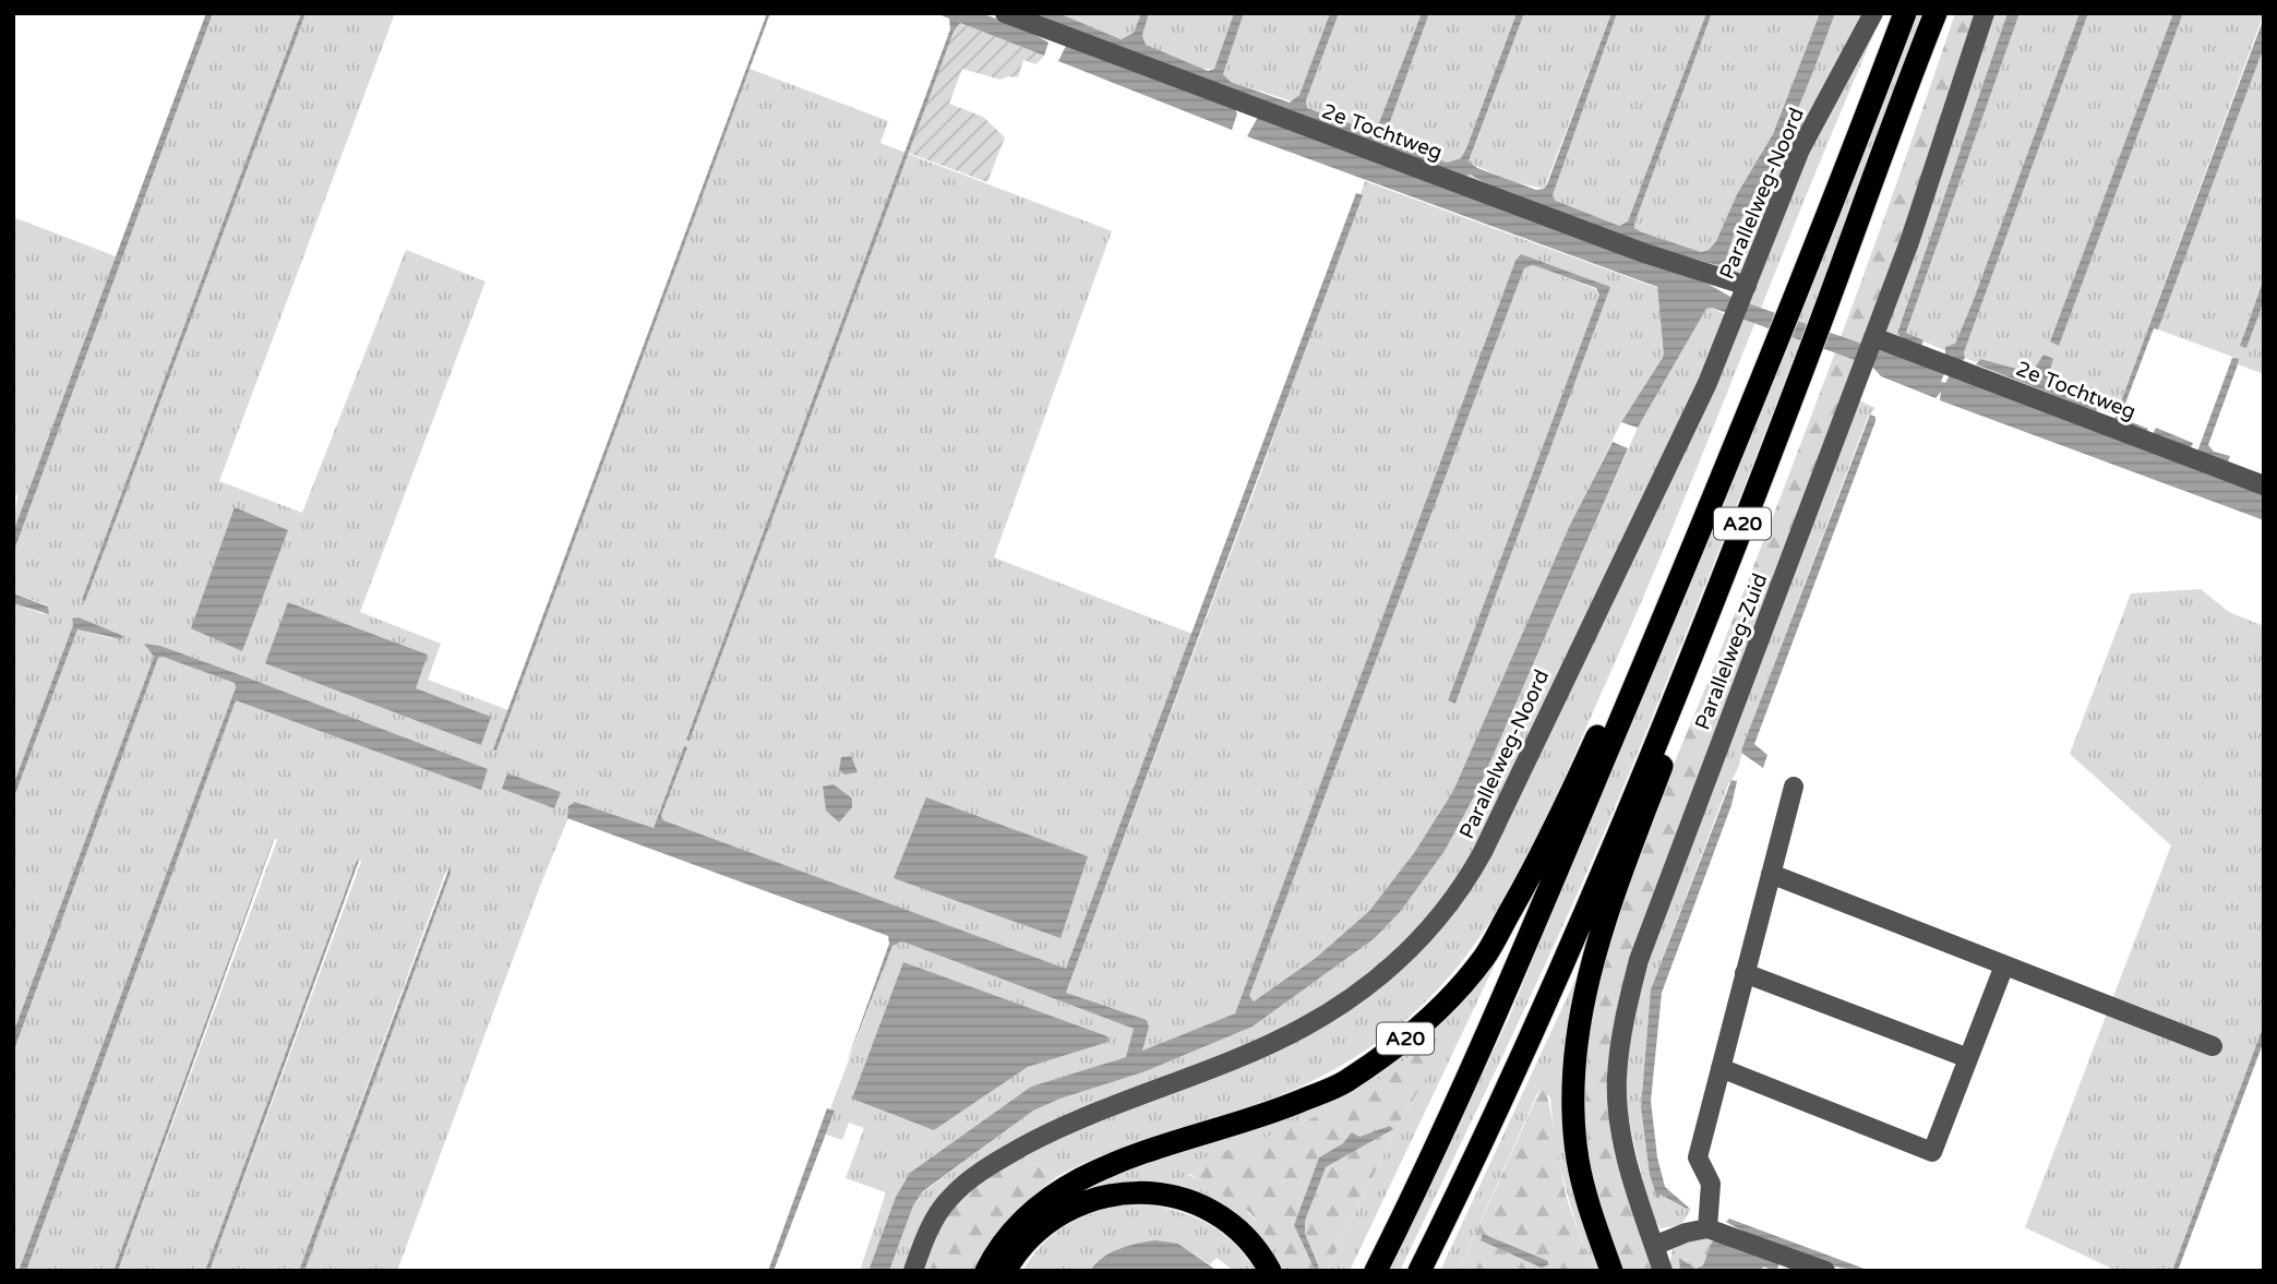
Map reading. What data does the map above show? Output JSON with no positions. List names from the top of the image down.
{
  "streets": {
    "highway": ["A20"],
    "street": ["2e Tochtweg", "Parallelweg-Noord", "Parallelweg-Zuid"]
  },
  "crossings": [
    ["2e Tochtweg", "Parallelweg-Noord"],
    ["2e Tochtweg", "Parallelweg-Zuid"]
  ]
}
